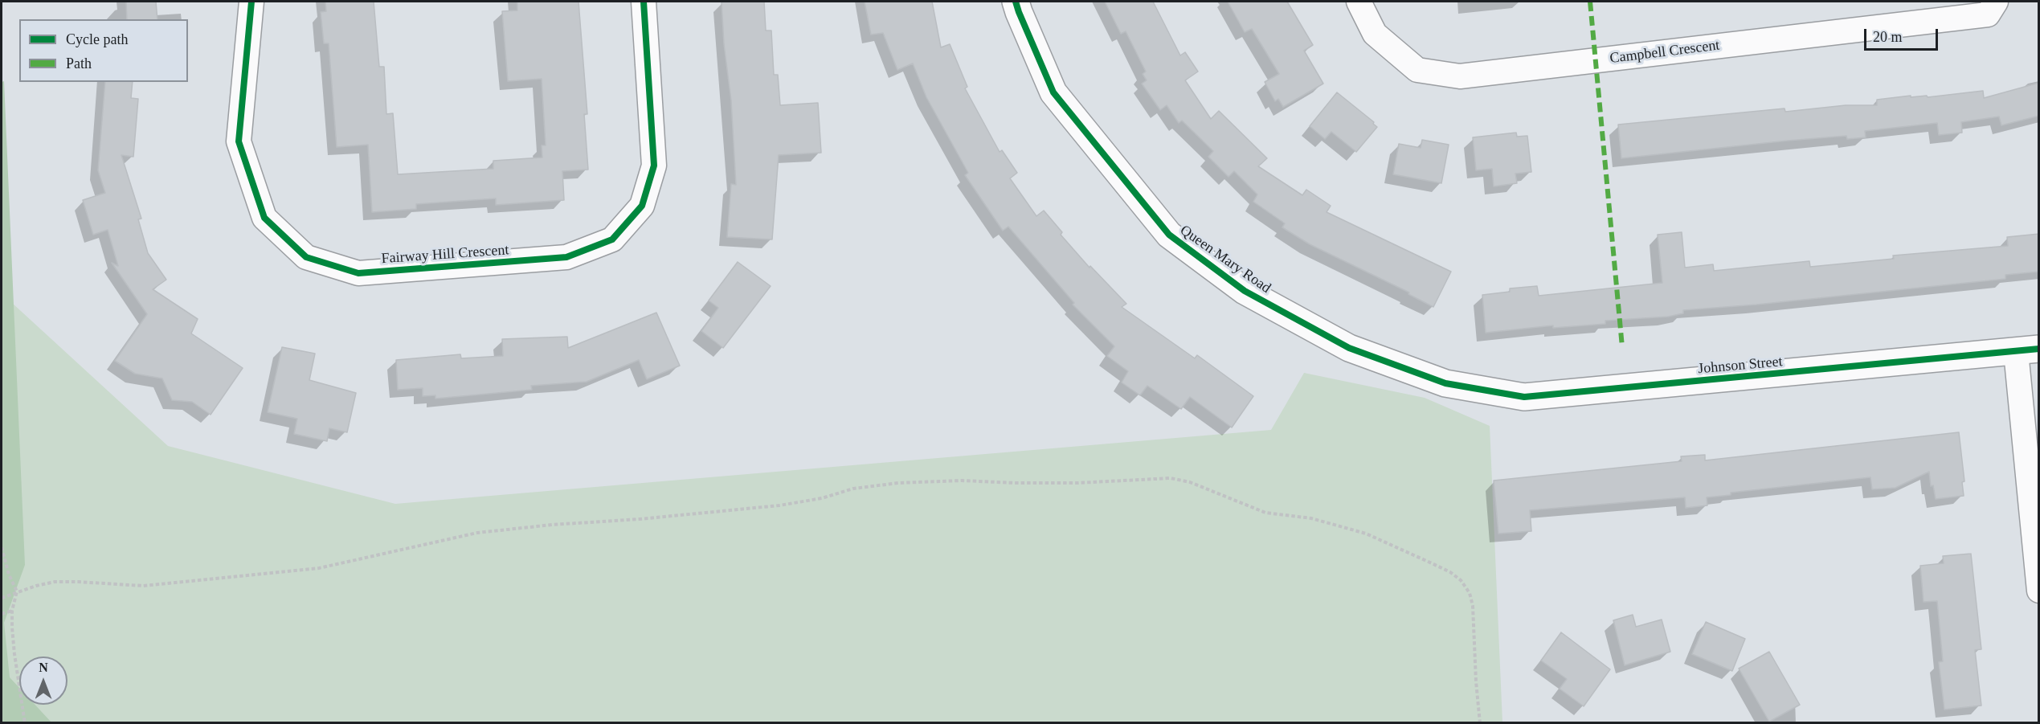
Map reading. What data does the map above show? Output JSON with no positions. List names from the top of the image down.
{
  "streets": {
    "street": [
      "Campbell Crescent",
      "Fairway Hill Crescent",
      "Queen Mary Road",
      "Johnson Street"
    ]
  },
  "crossings": [
    ["Queen Mary Road", "Johnson Street"]
  ],
  "legend": ["Cycle path", "Path"],
  "scale_bar": "20 m",
  "north": "top"
}
